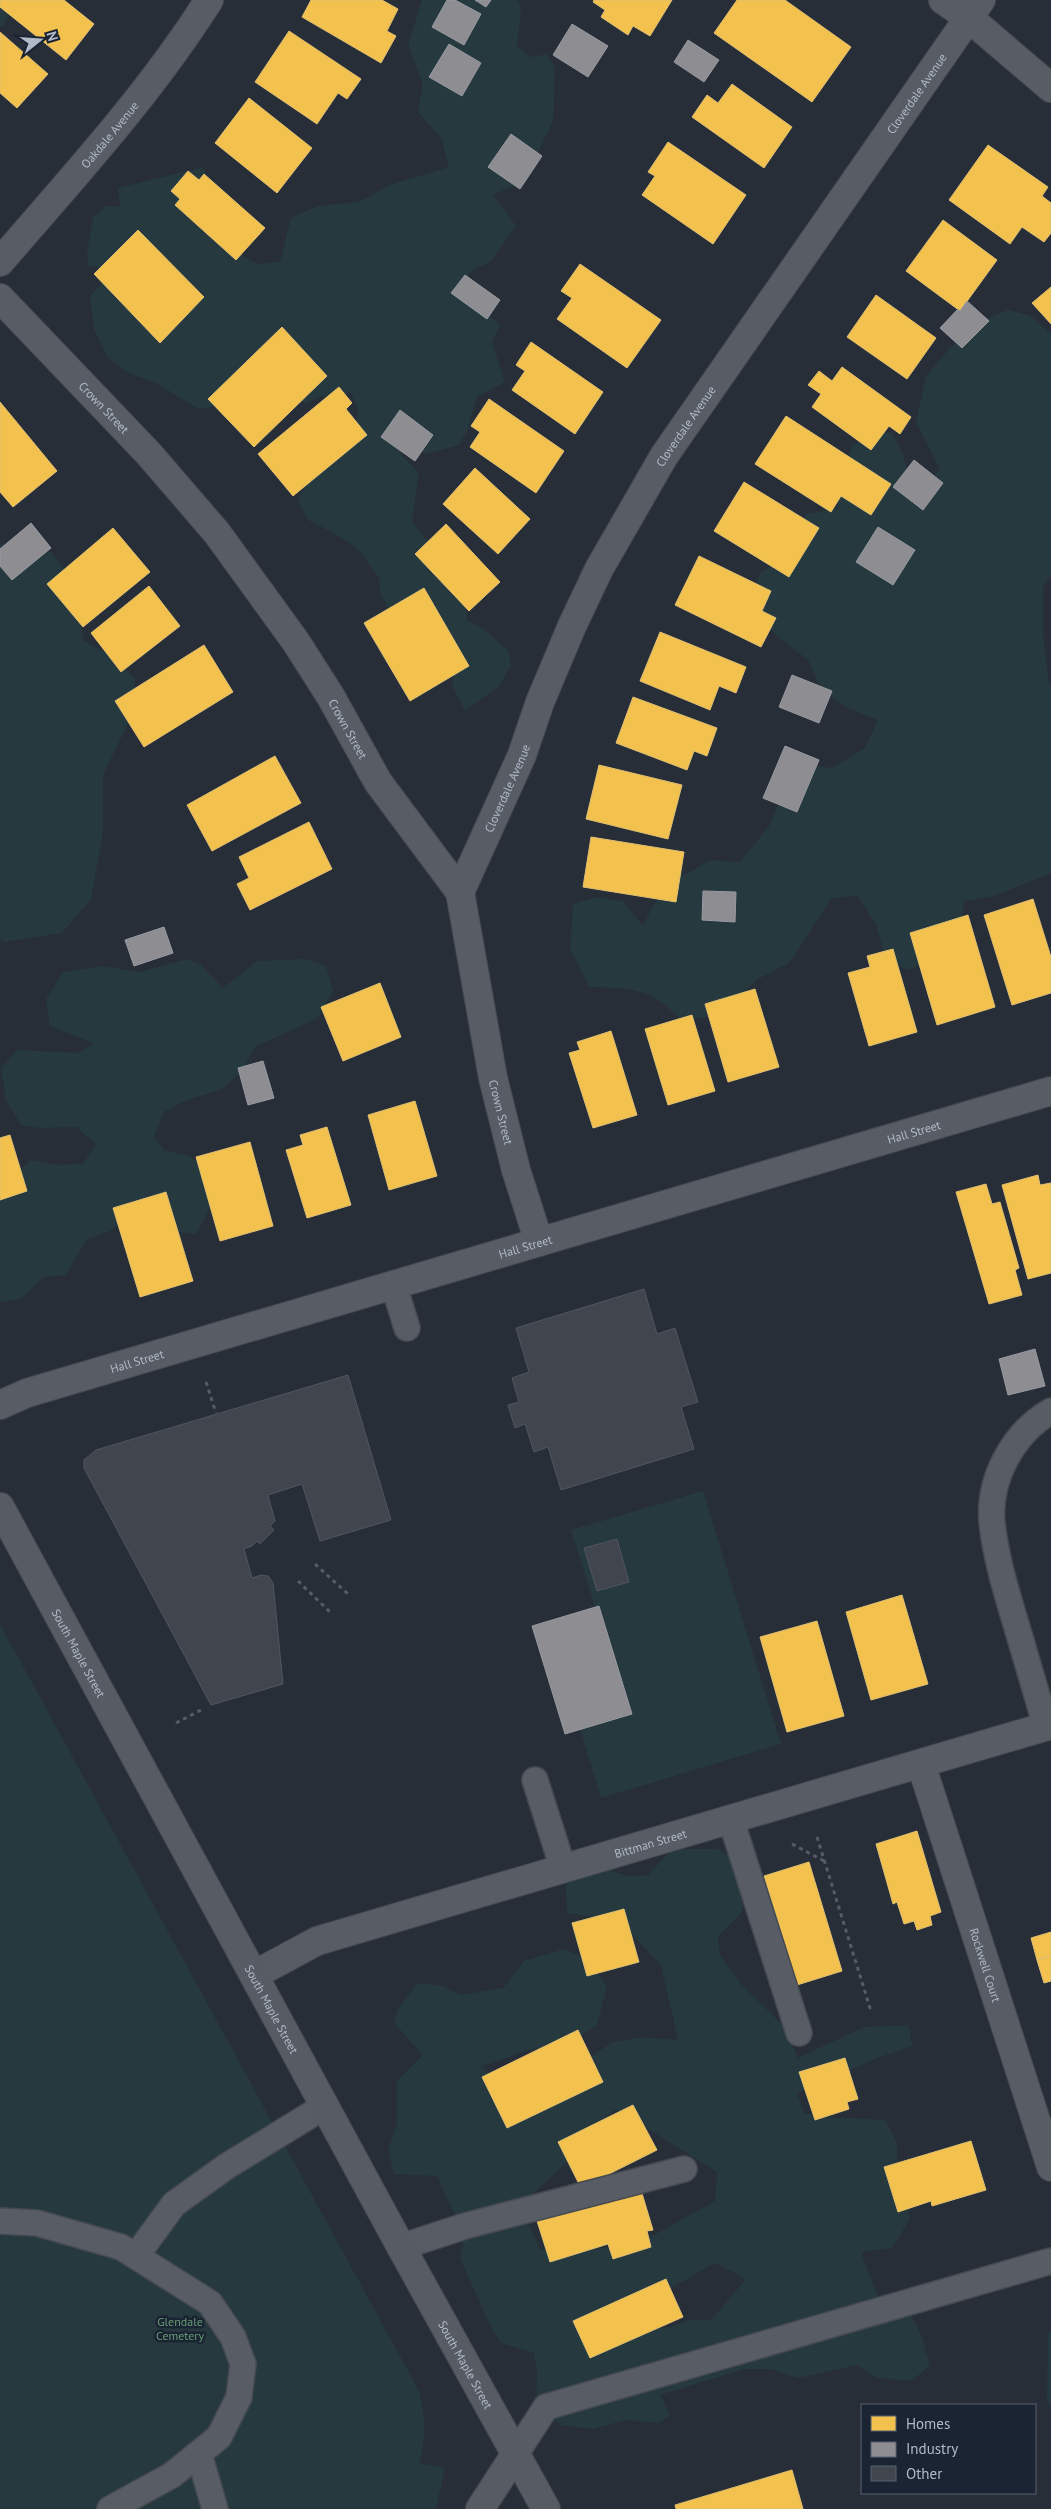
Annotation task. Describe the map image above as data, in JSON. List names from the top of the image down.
{
  "streets": {
    "main road": ["South Maple Street"],
    "street": [
      "Cloverdale Avenue",
      "Oakdale Avenue",
      "Crown Street",
      "Hall Street",
      "Bittman Street",
      "Rockwell Court"
    ]
  },
  "crossings": [
    ["Cloverdale Avenue", "Crown Street"],
    ["Crown Street", "Hall Street"],
    ["South Maple Street", "Bittman Street"],
    ["Bittman Street", "Rockwell Court"]
  ],
  "parks": ["Glendale Cemetery"],
  "legend": ["Homes", "Industry", "Other"],
  "north": "right"
}
